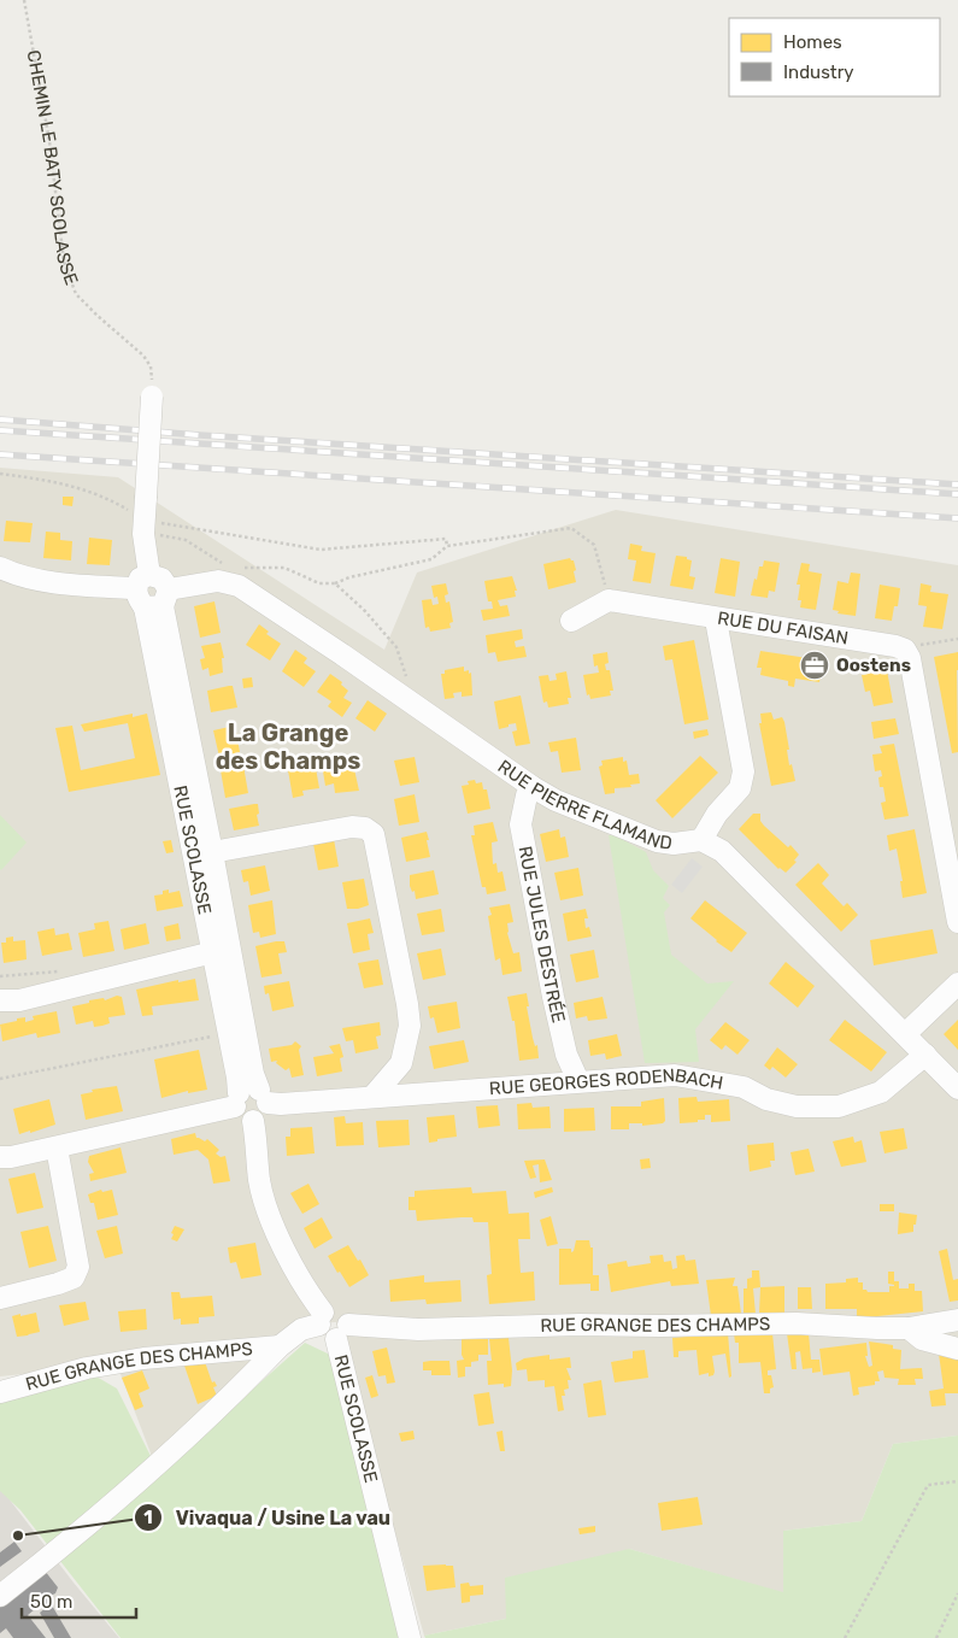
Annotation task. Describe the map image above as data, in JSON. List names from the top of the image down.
{
  "streets": {
    "street": [
      "RUE DU FAISAN",
      "RUE PIERRE FLAMAND",
      "RUE SCOLASSE",
      "RUE JULES DESTRÉE",
      "RUE GEORGES RODENBACH",
      "RUE GRANGE DES CHAMPS"
    ],
    "path": ["CHEMIN LE BATY SCOLASSE"]
  },
  "crossings": [
    ["RUE PIERRE FLAMAND", "RUE SCOLASSE"],
    ["RUE PIERRE FLAMAND", "RUE JULES DESTRÉE"],
    ["RUE PIERRE FLAMAND", "RUE GEORGES RODENBACH"],
    ["RUE SCOLASSE", "RUE GEORGES RODENBACH"],
    ["RUE SCOLASSE", "RUE GRANGE DES CHAMPS"],
    ["RUE JULES DESTRÉE", "RUE GEORGES RODENBACH"]
  ],
  "districts": ["La Grange des Champs"],
  "places": {
    "office": ["Oostens"],
    "other": ["Vivaqua / Usine La vau"]
  },
  "legend": ["Homes", "Industry"],
  "scale_bar": "50 m"
}
